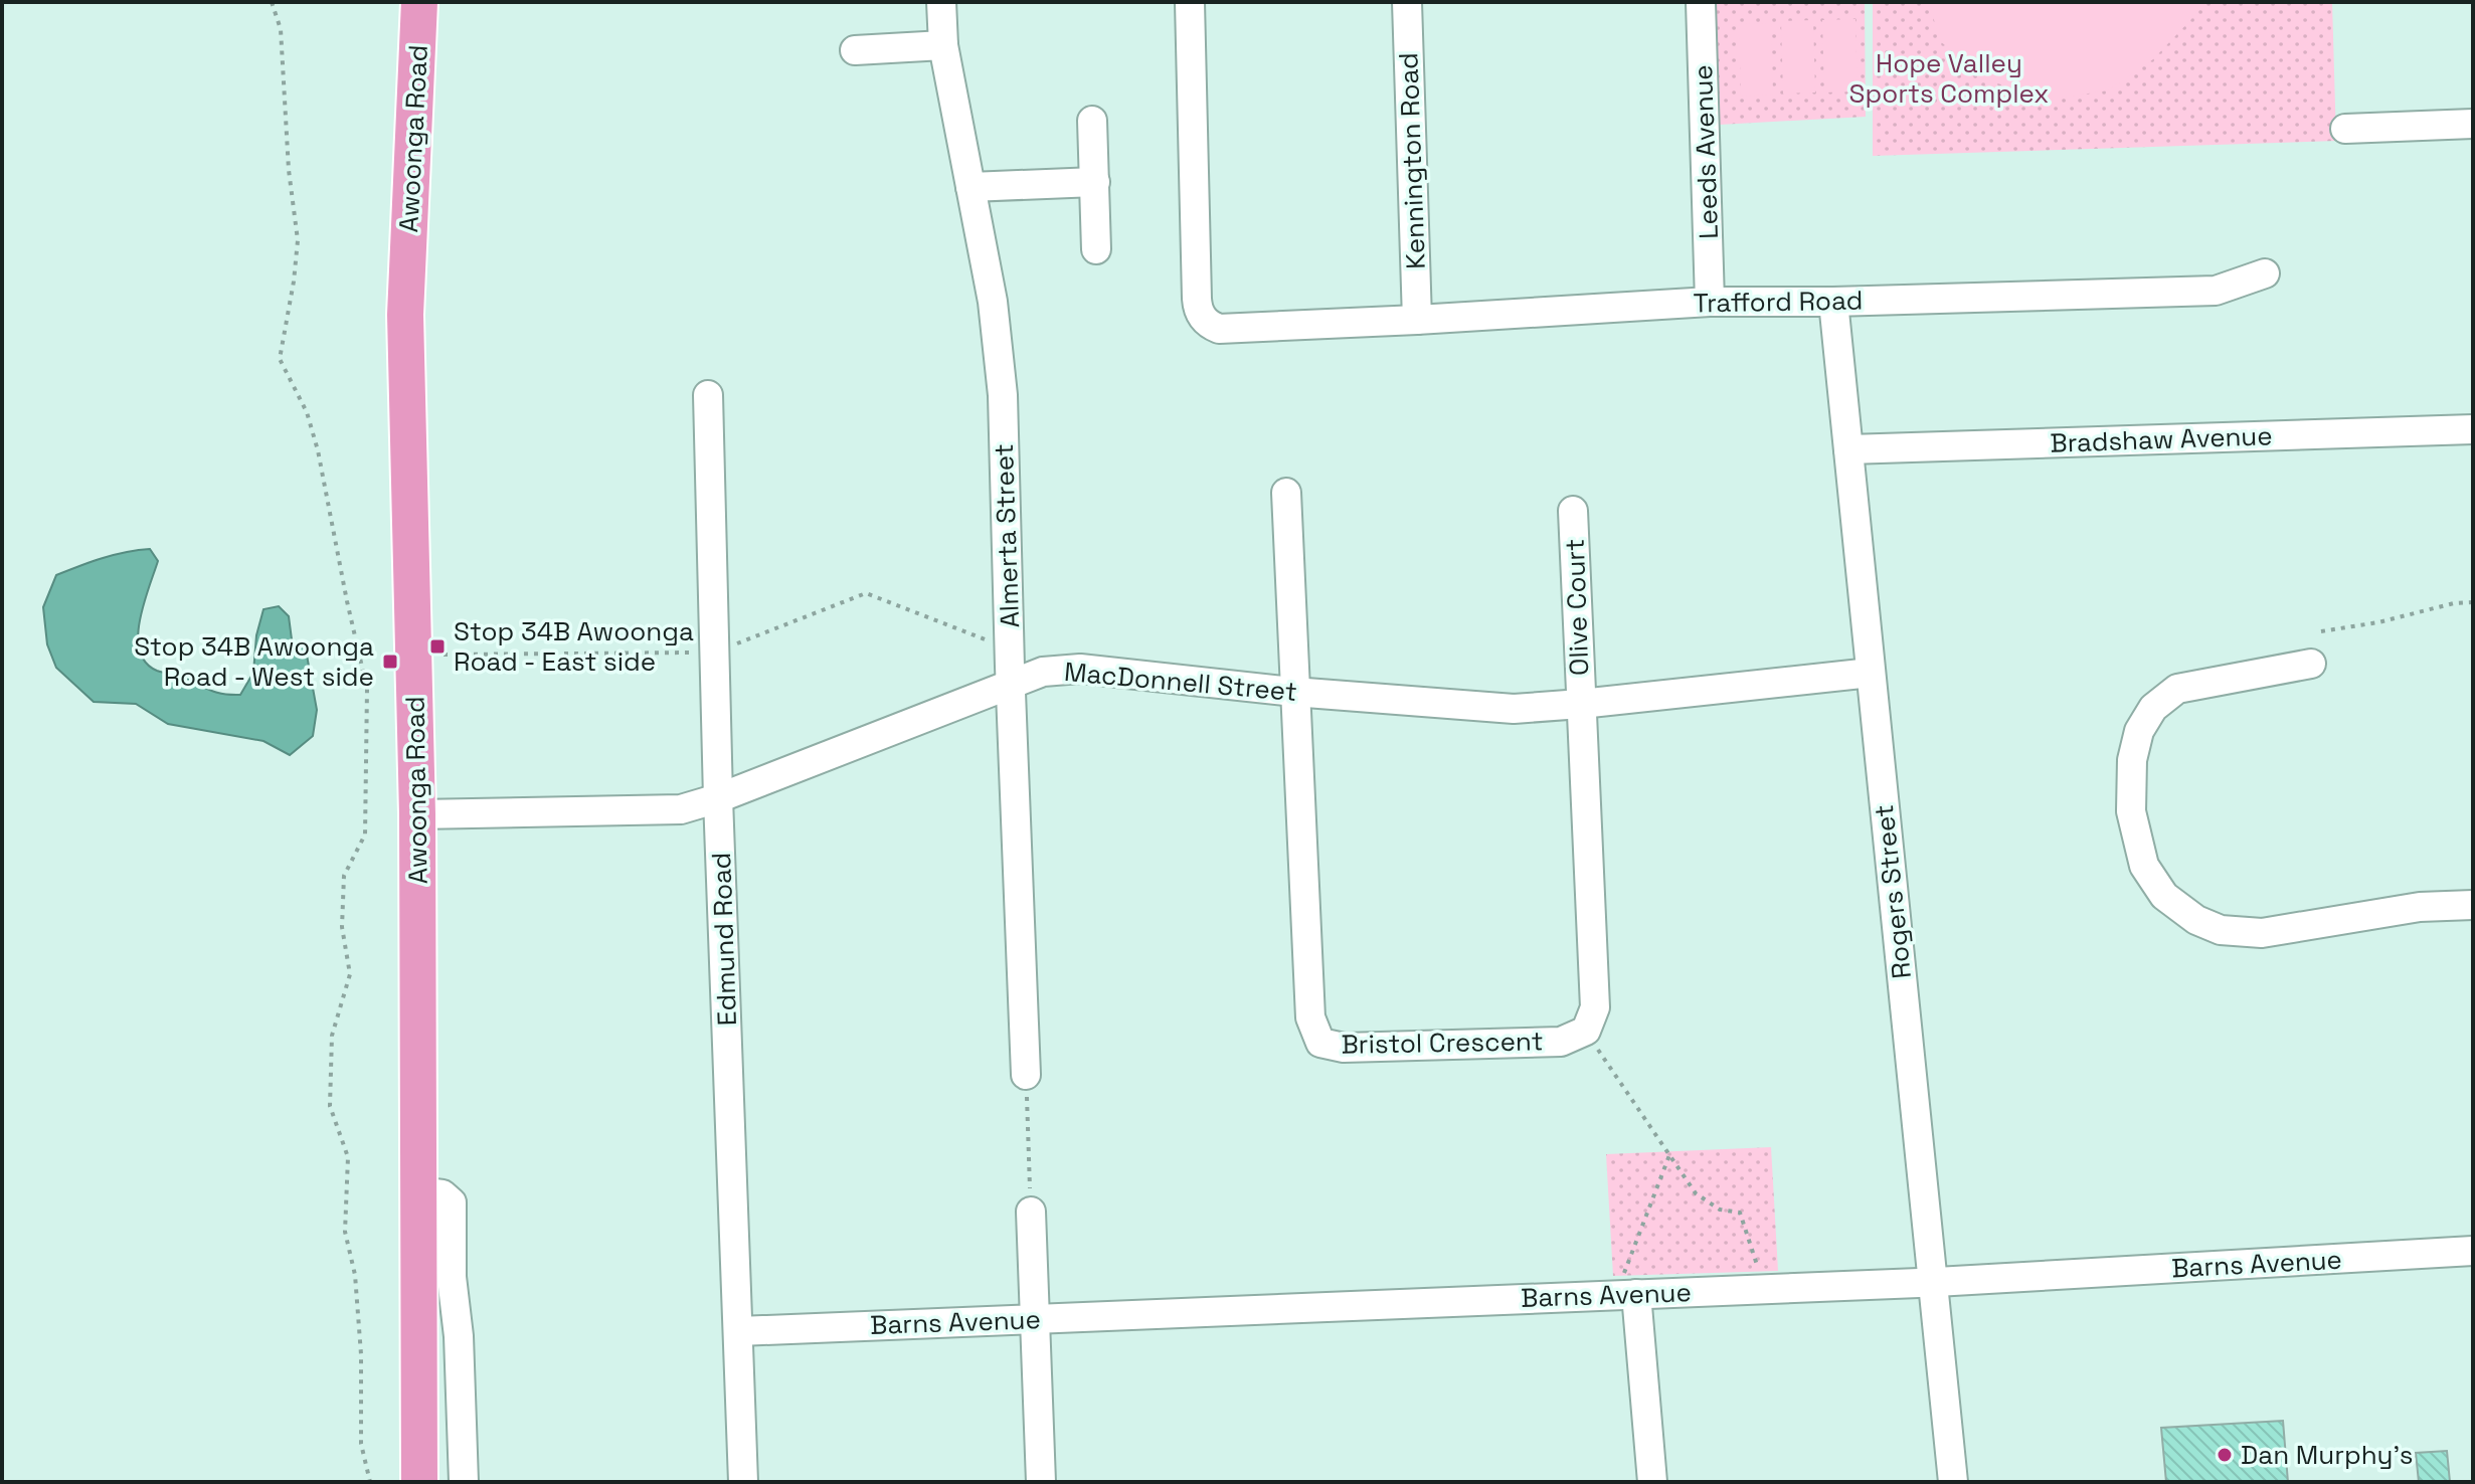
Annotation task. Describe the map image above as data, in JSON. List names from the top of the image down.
{
  "streets": {
    "main road": ["Awoonga Road"],
    "street": [
      "Leeds Avenue",
      "Kennington Road",
      "Trafford Road",
      "Bradshaw Avenue",
      "Almerta Street",
      "Olive Court",
      "MacDonnell Street",
      "Rogers Street",
      "Edmund Road",
      "Bristol Crescent",
      "Barns Avenue"
    ]
  },
  "crossings": [
    ["Awoonga Road", "MacDonnell Street"],
    ["Leeds Avenue", "Trafford Road"],
    ["Kennington Road", "Trafford Road"],
    ["Trafford Road", "Rogers Street"],
    ["Bradshaw Avenue", "Rogers Street"],
    ["Almerta Street", "MacDonnell Street"],
    ["Olive Court", "MacDonnell Street"],
    ["MacDonnell Street", "Rogers Street"],
    ["MacDonnell Street", "Edmund Road"],
    ["MacDonnell Street", "Bristol Crescent"],
    ["Rogers Street", "Barns Avenue"],
    ["Edmund Road", "Barns Avenue"]
  ],
  "parks": ["Hope Valley Sports Complex"],
  "places": {
    "transit": ["Stop 34B Awoonga Road - East side", "Stop 34B Awoonga Road - West side"],
    "other": ["Dan Murphy's"]
  }
}
